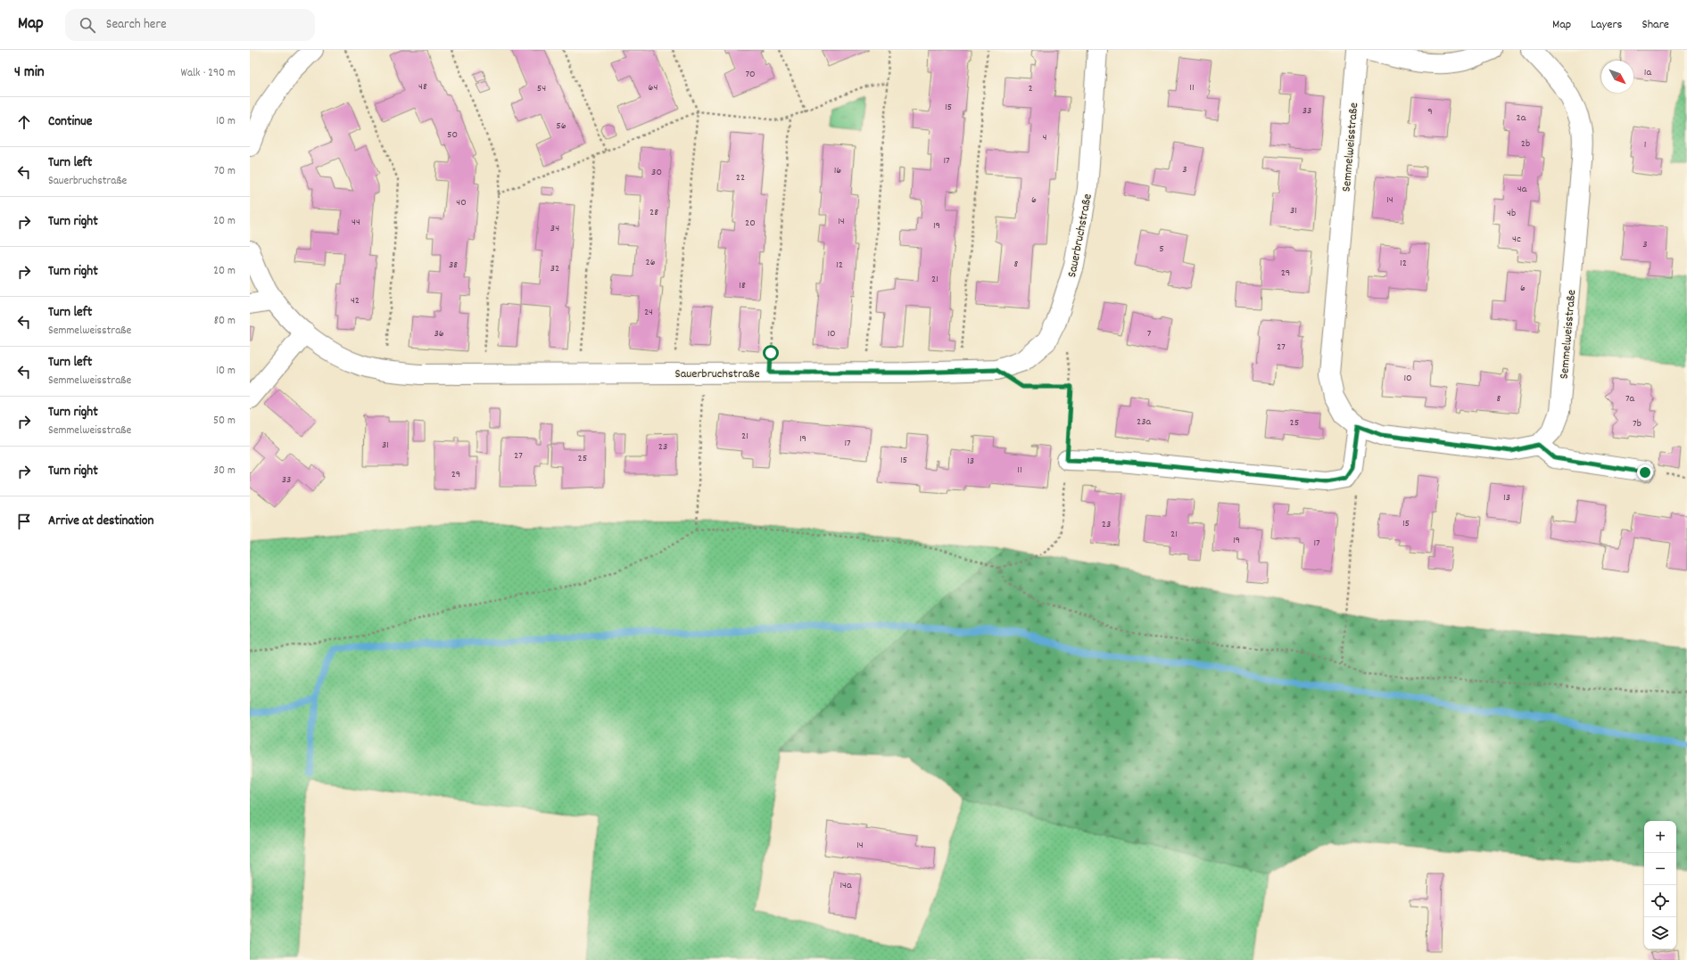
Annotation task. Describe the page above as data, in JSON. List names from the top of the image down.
{
  "streets": {
    "street": ["Semmelweisstraße", "Sauerbruchstraße"]
  },
  "house_numbers": [
    "1a",
    "70",
    "48",
    "64",
    "11",
    "54",
    "2",
    "15",
    "33",
    "9",
    "2a",
    "56",
    "50",
    "4",
    "2b",
    "1",
    "17",
    "3",
    "16",
    "30",
    "22",
    "4a",
    "6",
    "14",
    "40",
    "31",
    "28",
    "4b",
    "14",
    "44",
    "20",
    "19",
    "34",
    "4c",
    "3",
    "5",
    "26",
    "12",
    "8",
    "38",
    "12",
    "32",
    "29",
    "21",
    "18",
    "6",
    "42",
    "24",
    "36",
    "10",
    "7",
    "27",
    "10",
    "8",
    "7a",
    "23a",
    "25",
    "7b",
    "21",
    "19",
    "17",
    "31",
    "23",
    "27",
    "25",
    "15",
    "13",
    "11",
    "29",
    "33",
    "13",
    "15",
    "23",
    "21",
    "19",
    "17",
    "14",
    "14a"
  ],
  "north": "bottom right",
  "page": {
    "header": "Map",
    "search": "Search here",
    "nav": ["Map", "Layers", "Share"],
    "heading": ["4 min", "Walk · 290 m"],
    "list": [
      ["Continue", "10 m"],
      ["Turn left", "Sauerbruchstraße", "70 m"],
      ["Turn right", "20 m"],
      ["Turn right", "20 m"],
      ["Turn left", "Semmelweisstraße", "80 m"],
      ["Turn left", "Semmelweisstraße", "10 m"],
      ["Turn right", "Semmelweisstraße", "50 m"],
      ["Turn right", "30 m"],
      "Arrive at destination"
    ],
    "map_buttons": ["+", "−"]
  }
}
